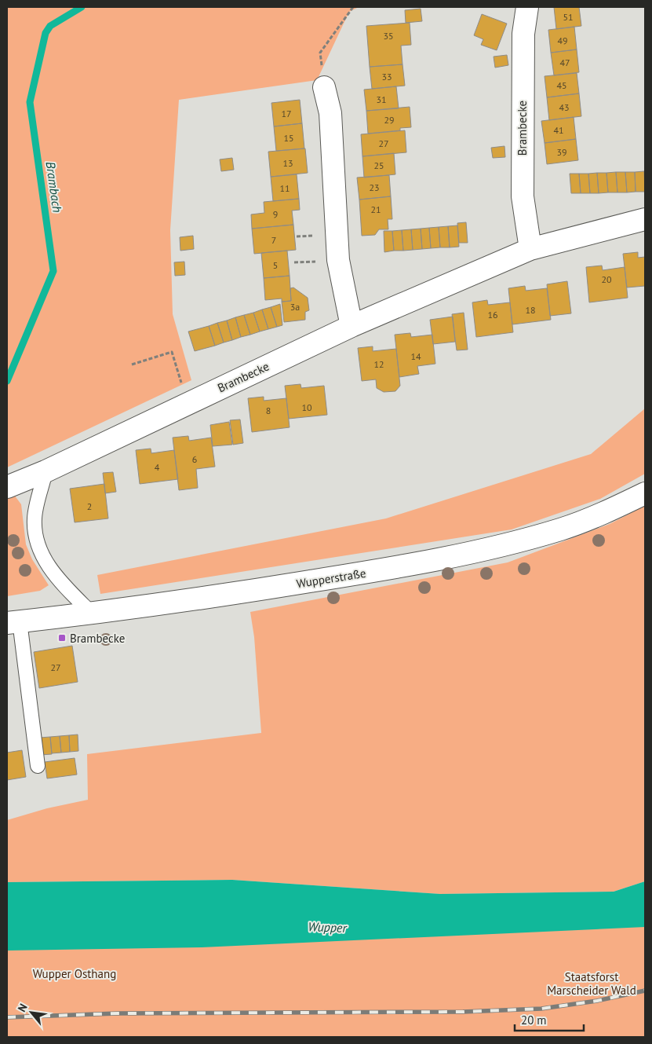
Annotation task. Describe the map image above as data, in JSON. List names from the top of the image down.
{
  "streets": {
    "street": ["Brambecke", "Wupperstraße"]
  },
  "water": ["Brambach", "Wupper"],
  "parks": ["Wupper Osthang", "Staatsforst Marscheider Wald"],
  "places": {
    "transit": ["Brambecke"]
  },
  "house_numbers": [
    "51",
    "35",
    "49",
    "47",
    "33",
    "45",
    "31",
    "43",
    "17",
    "29",
    "41",
    "15",
    "27",
    "39",
    "13",
    "25",
    "23",
    "11",
    "21",
    "9",
    "7",
    "5",
    "20",
    "3a",
    "18",
    "16",
    "14",
    "12",
    "10",
    "8",
    "6",
    "4",
    "2",
    "27"
  ],
  "scale_bar": "20 m",
  "north": "top left"
}
